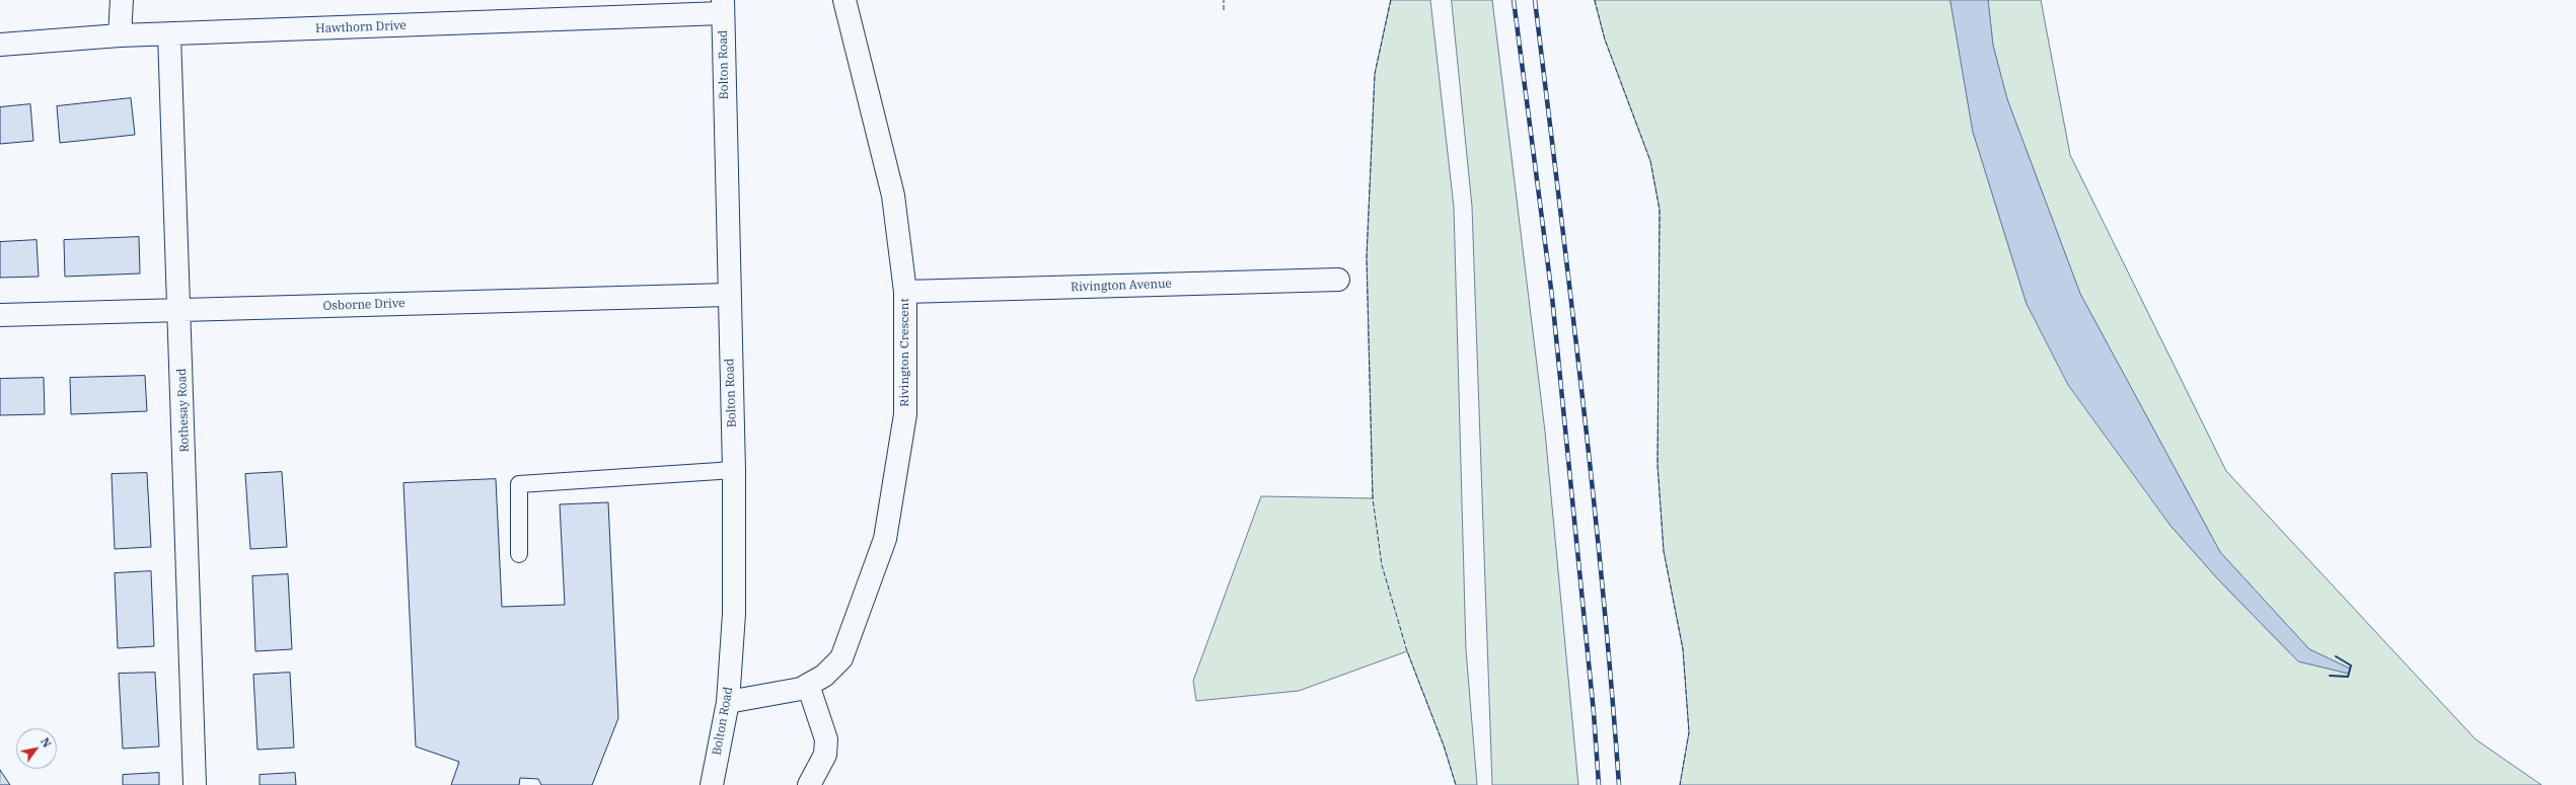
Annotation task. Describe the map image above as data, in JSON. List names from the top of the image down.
{
  "streets": {
    "street": [
      "Hawthorn Drive",
      "Bolton Road",
      "Rivington Avenue",
      "Osborne Drive",
      "Rivington Crescent",
      "Rothesay Road"
    ]
  },
  "crossings": [
    ["Hawthorn Drive", "Bolton Road"],
    ["Hawthorn Drive", "Rothesay Road"],
    ["Bolton Road", "Osborne Drive"],
    ["Bolton Road", "Rivington Crescent"],
    ["Rivington Avenue", "Rivington Crescent"],
    ["Osborne Drive", "Rothesay Road"]
  ],
  "north": "top right"
}
